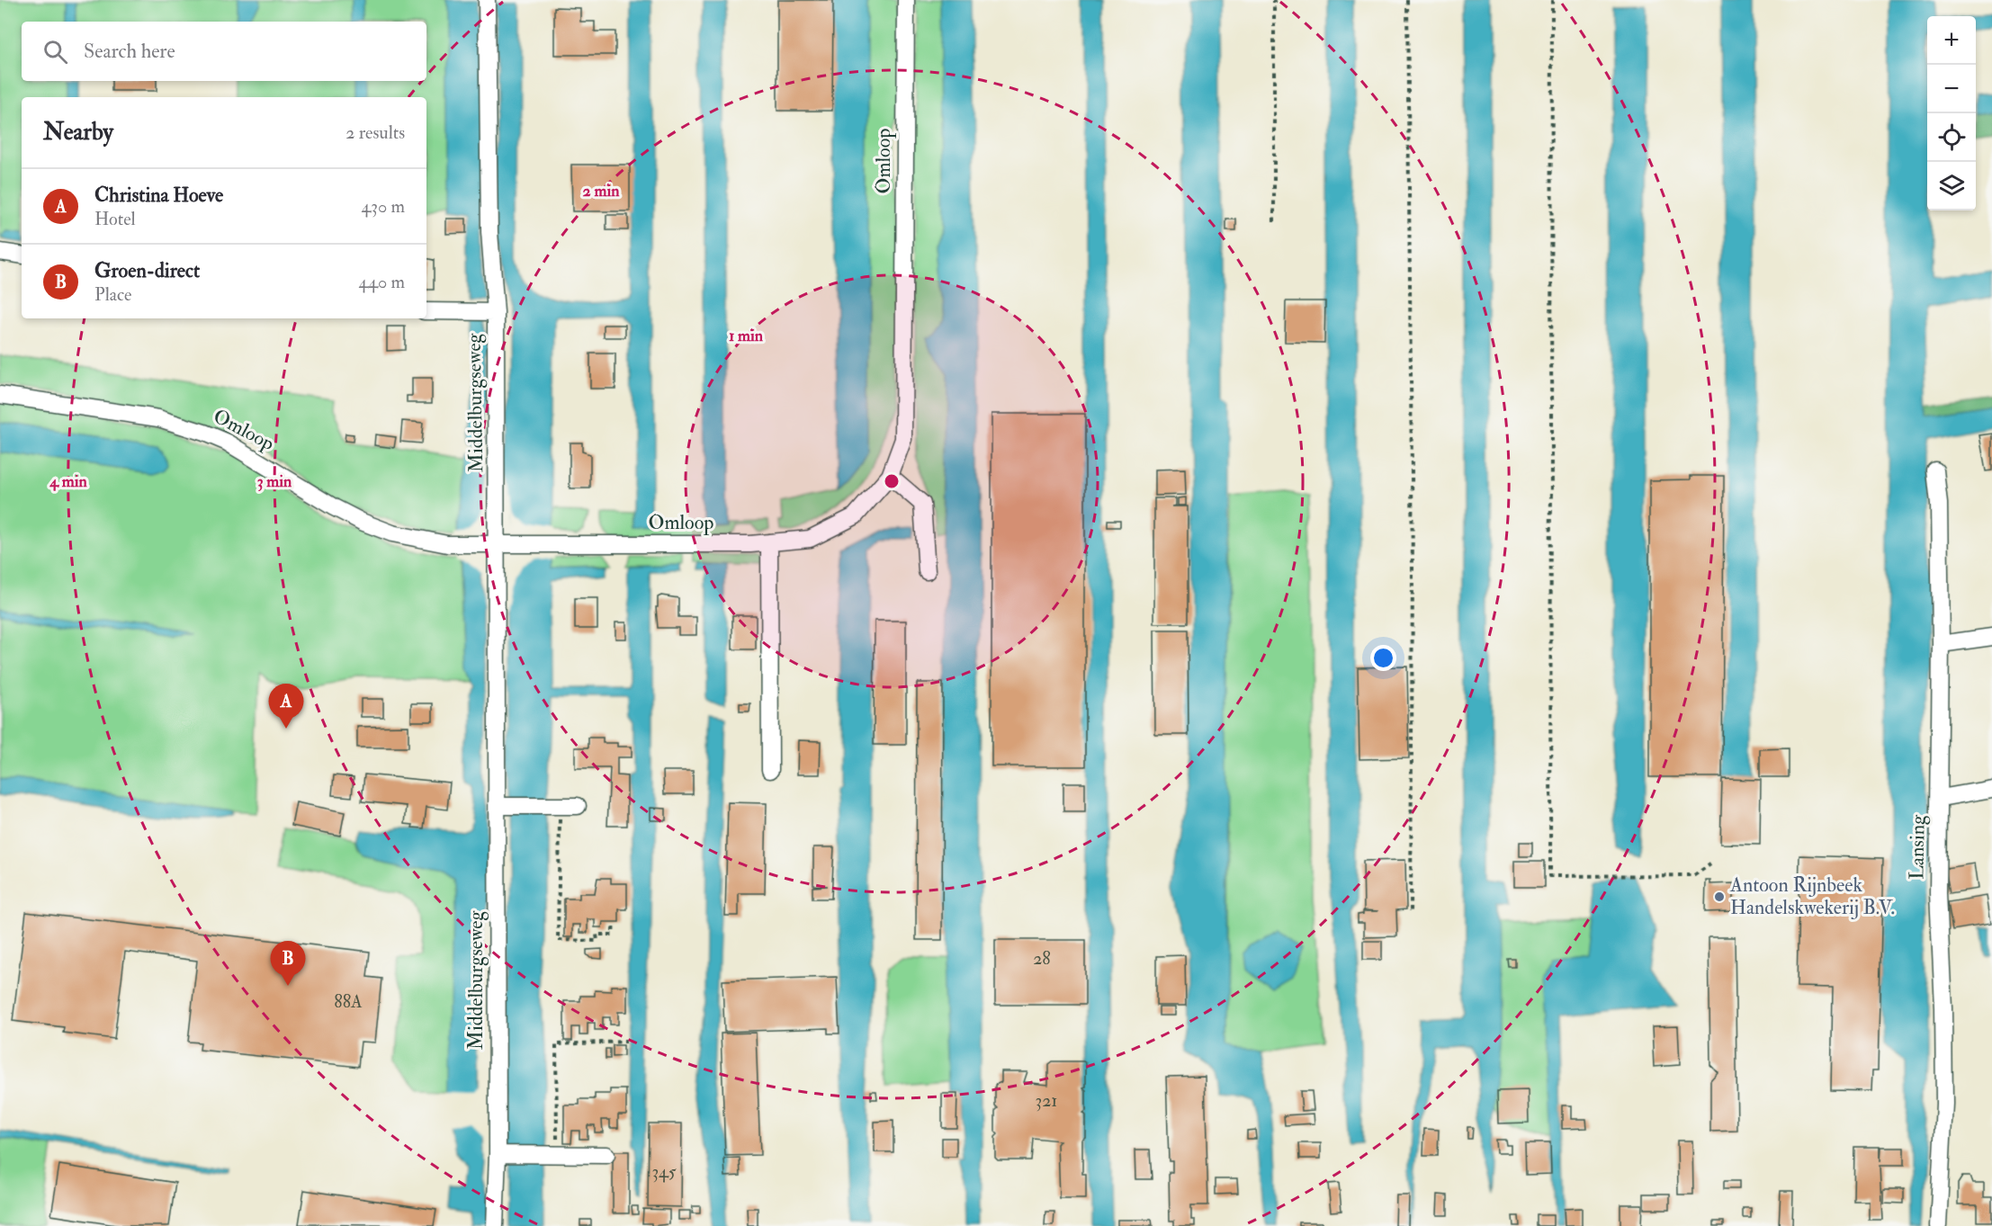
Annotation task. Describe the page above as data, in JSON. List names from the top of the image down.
{
  "streets": {
    "street": ["Omloop", "Middelburgseweg", "Lansing"]
  },
  "crossings": [
    ["Omloop", "Middelburgseweg"]
  ],
  "places": ["Antoon Rijnbeek Handelskwekerij B.V."],
  "house_numbers": [
    "28",
    "88A",
    "321",
    "345"
  ],
  "page": {
    "map_buttons": ["+", "−"],
    "search": "Search here",
    "heading": ["Nearby", "2 results"],
    "list": [
      {
        "mark": "A",
        "name": "Christina Hoeve",
        "note": "Hotel",
        "value": "430 m"
      },
      {
        "mark": "B",
        "name": "Groen-direct",
        "note": "Place",
        "value": "440 m"
      }
    ],
    "pins": ["A", "B"]
  },
  "rings": [
    "2 min",
    "1 min",
    "4 min",
    "3 min"
  ]
}
